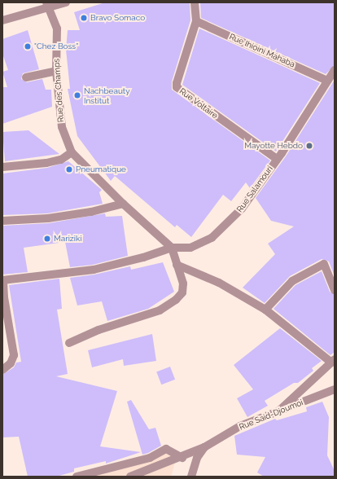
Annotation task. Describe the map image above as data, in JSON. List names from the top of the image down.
{
  "streets": {
    "street": [
      "Rue Ihioini Mahaba",
      "Rue des Champs",
      "Rue Voltaire",
      "Rue Salamouri",
      "Rue Said-Djoumoi"
    ]
  },
  "crossings": [
    ["Rue Ihioini Mahaba", "Rue Voltaire"],
    ["Rue Ihioini Mahaba", "Rue Salamouri"],
    ["Rue des Champs", "Rue Salamouri"],
    ["Rue Voltaire", "Rue Salamouri"]
  ],
  "places": [
    "Bravo Somaco",
    "\"Chez Boss\"",
    "Nachbeauty Institut",
    "Mayotte Hebdo",
    "Pneumatique",
    "Mariziki"
  ]
}
